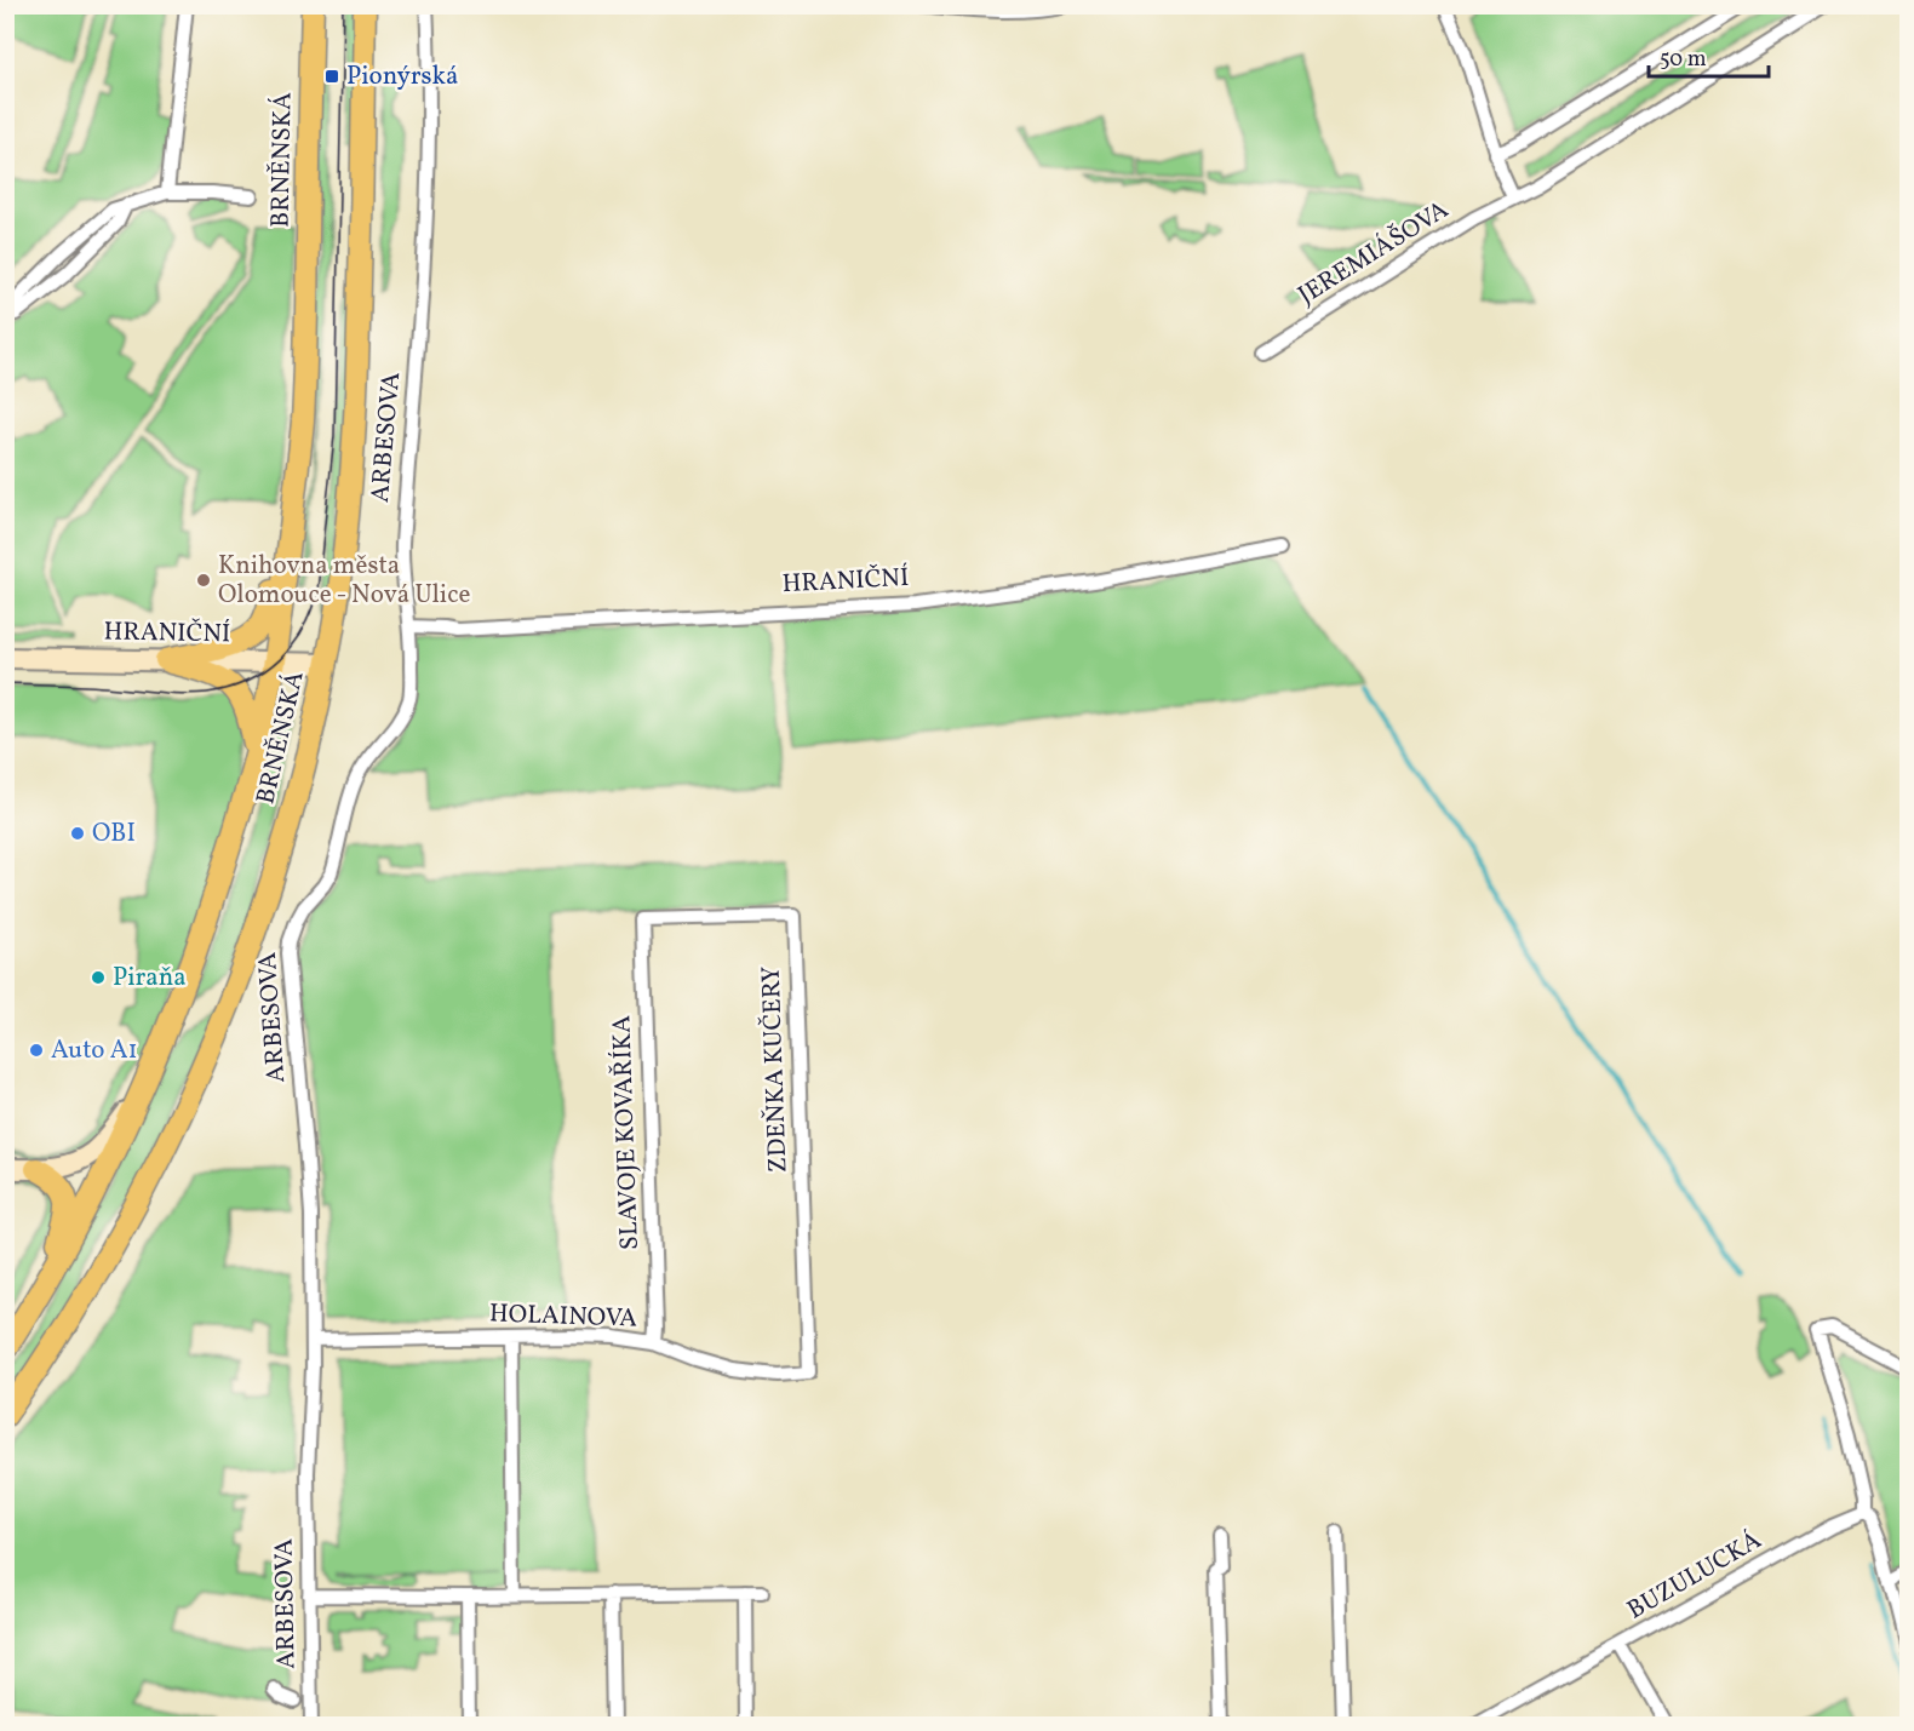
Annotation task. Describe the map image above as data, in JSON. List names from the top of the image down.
{
  "streets": {
    "main road": ["BRNĚNSKÁ"],
    "street": [
      "JEREMIÁŠOVA",
      "ARBESOVA",
      "HRANIČNÍ",
      "ZDEŇKA KUČERY",
      "SLAVOJE KOVAŘÍKA",
      "HOLAINOVA",
      "BUZULUCKÁ"
    ]
  },
  "crossings": [
    ["BRNĚNSKÁ", "HRANIČNÍ"],
    ["ARBESOVA", "HRANIČNÍ"],
    ["ARBESOVA", "HOLAINOVA"],
    ["ZDEŇKA KUČERY", "SLAVOJE KOVAŘÍKA"],
    ["ZDEŇKA KUČERY", "HOLAINOVA"],
    ["SLAVOJE KOVAŘÍKA", "HOLAINOVA"]
  ],
  "places": {
    "transit": ["Pionýrská"],
    "other": [
      "Knihovna města Olomouce - Nová Ulice",
      "OBI",
      "Piraňa",
      "Auto A1"
    ]
  },
  "scale_bar": "50 m"
}
